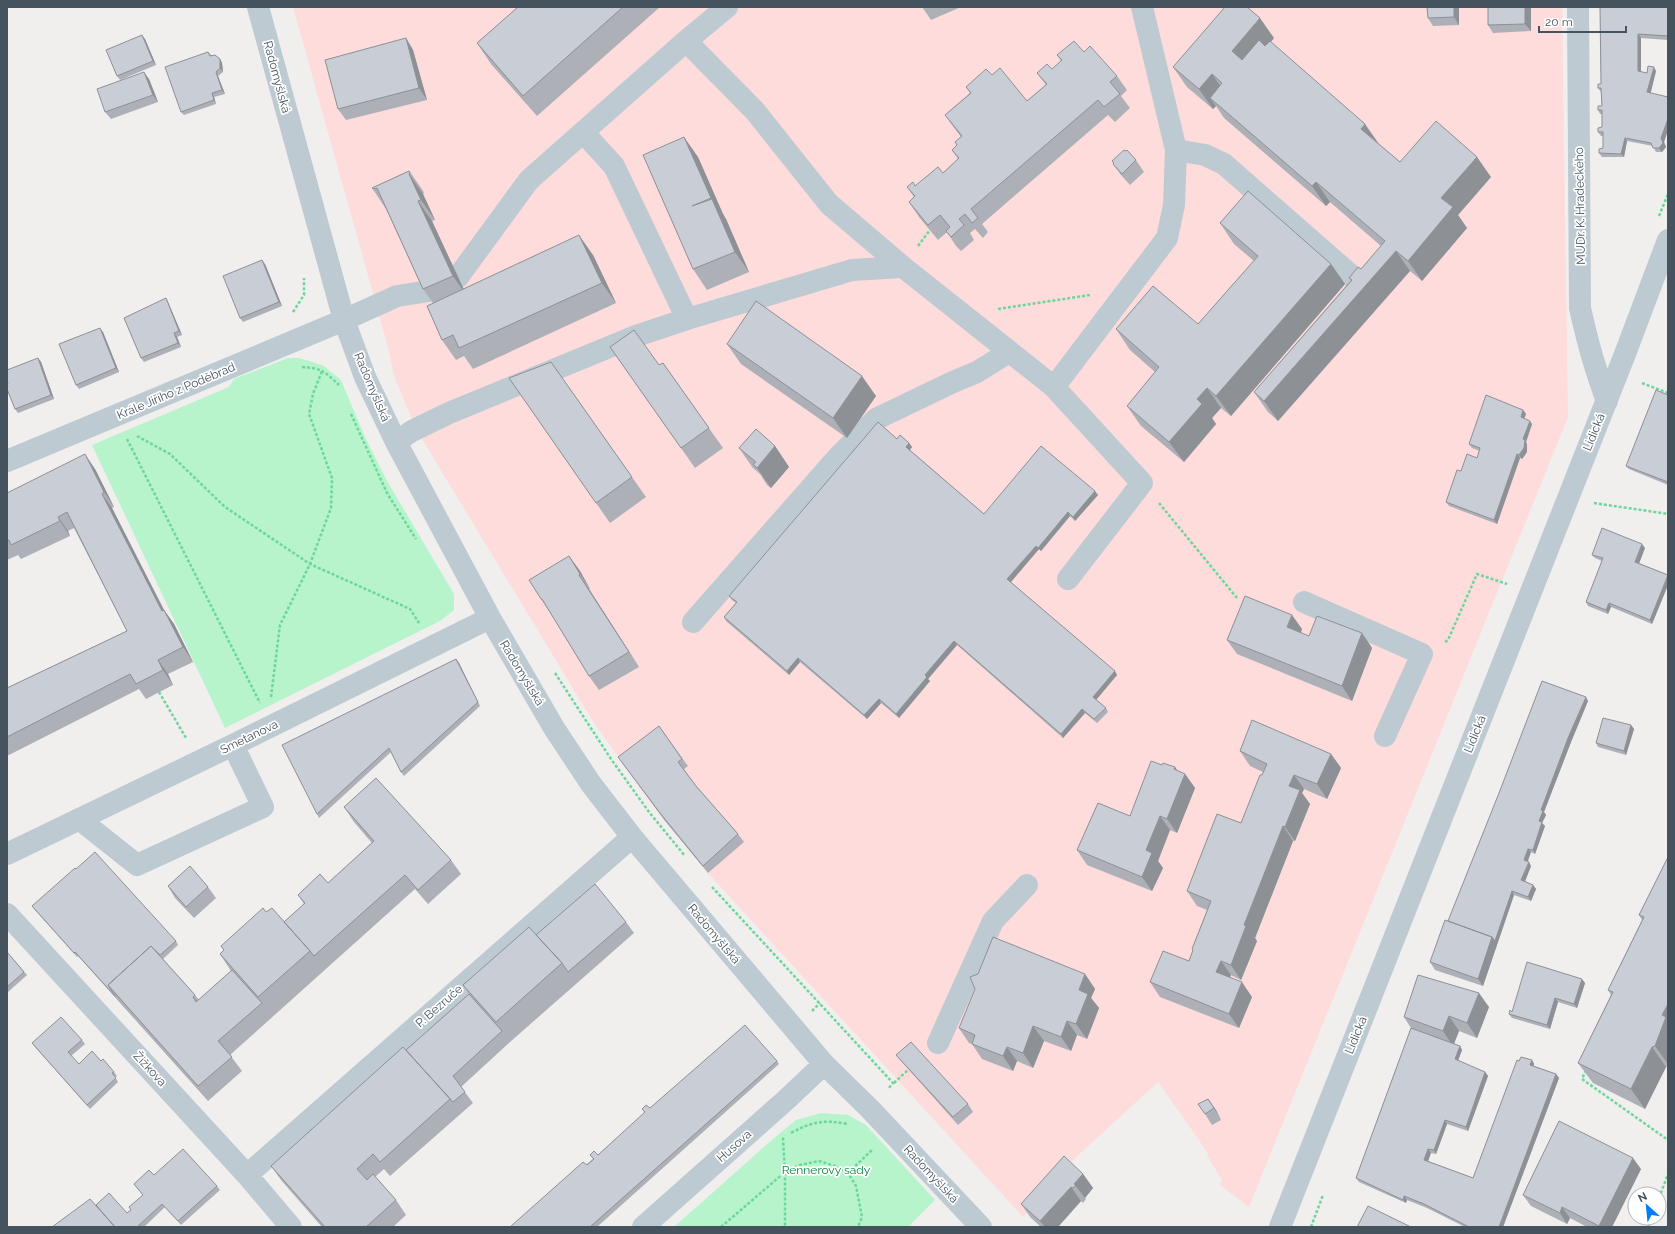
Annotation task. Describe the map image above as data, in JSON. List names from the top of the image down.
{
  "streets": {
    "street": [
      "Radomyšlská",
      "MUDr. K. Hradeckého",
      "Krále Jiřího z Poděbrad",
      "Lidická",
      "Smetanova",
      "P. Bezruče",
      "Žižkova",
      "Husova"
    ]
  },
  "crossings": [
    ["Radomyšlská", "Krále Jiřího z Poděbrad"],
    ["Radomyšlská", "Smetanova"],
    ["Radomyšlská", "P. Bezruče"],
    ["Radomyšlská", "Husova"],
    ["MUDr. K. Hradeckého", "Lidická"],
    ["P. Bezruče", "Žižkova"]
  ],
  "parks": ["Rennerovy sady"],
  "scale_bar": "20 m",
  "north": "top left"
}
